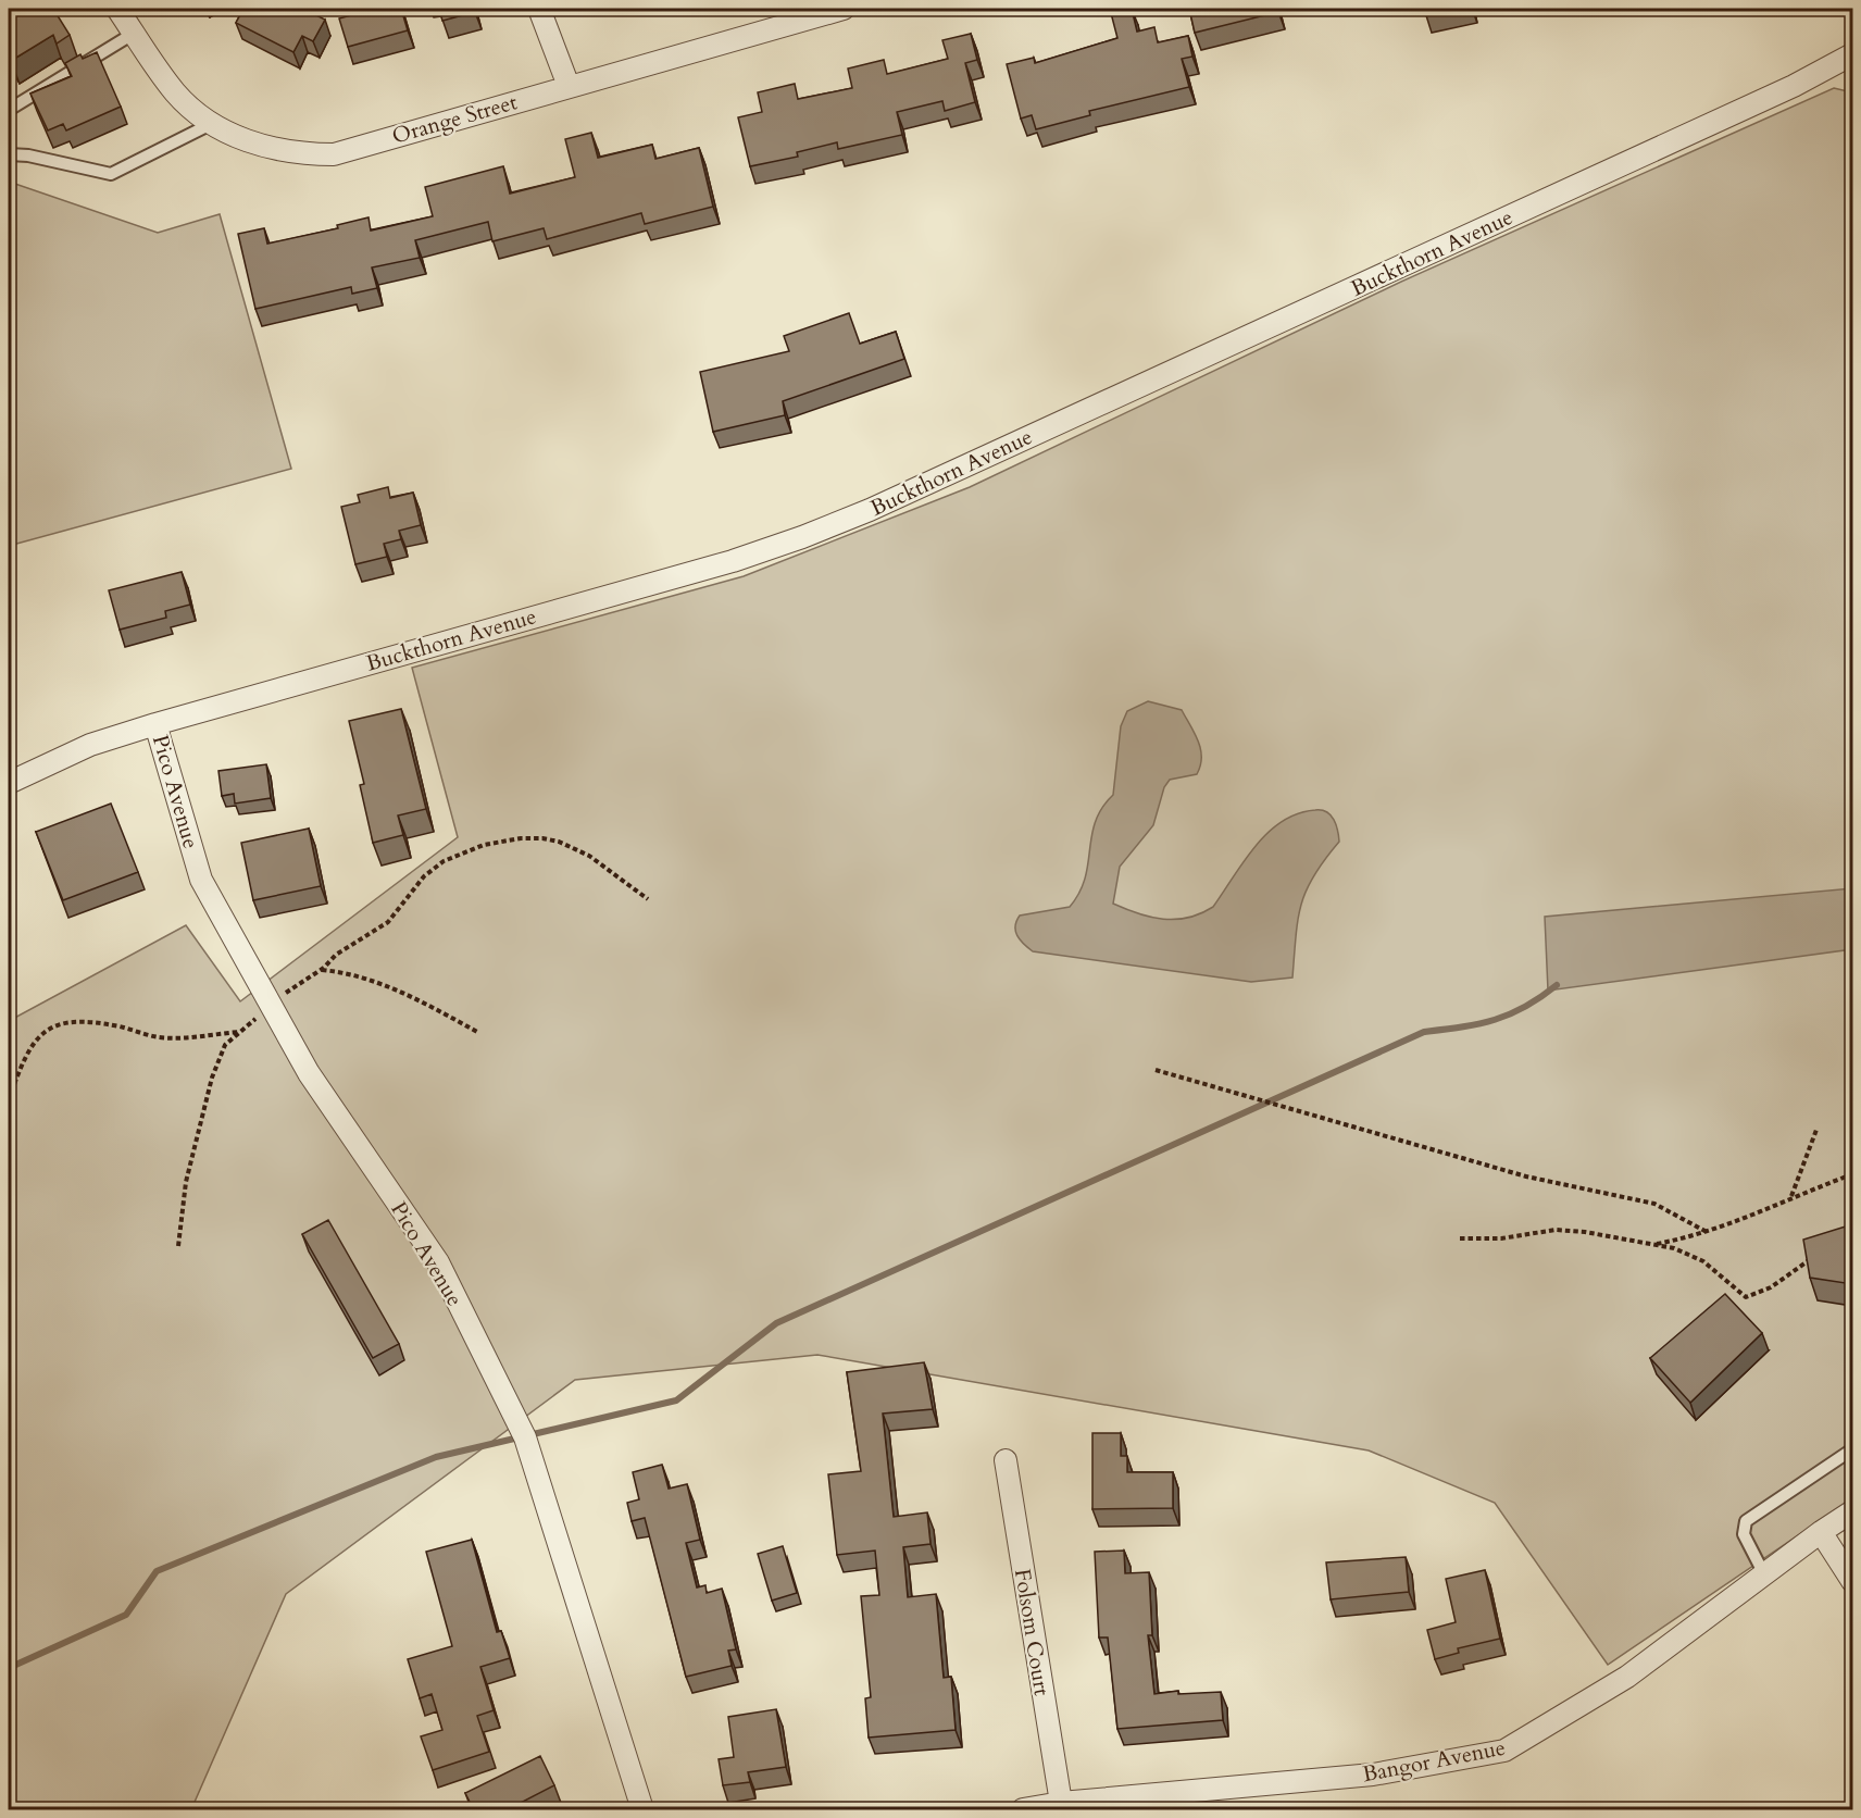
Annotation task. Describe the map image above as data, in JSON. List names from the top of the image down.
{
  "streets": {
    "street": [
      "Orange Street",
      "Buckthorn Avenue",
      "Pico Avenue",
      "Folsom Court",
      "Bangor Avenue"
    ]
  },
  "crossings": [
    ["Buckthorn Avenue", "Pico Avenue"],
    ["Folsom Court", "Bangor Avenue"]
  ]
}
